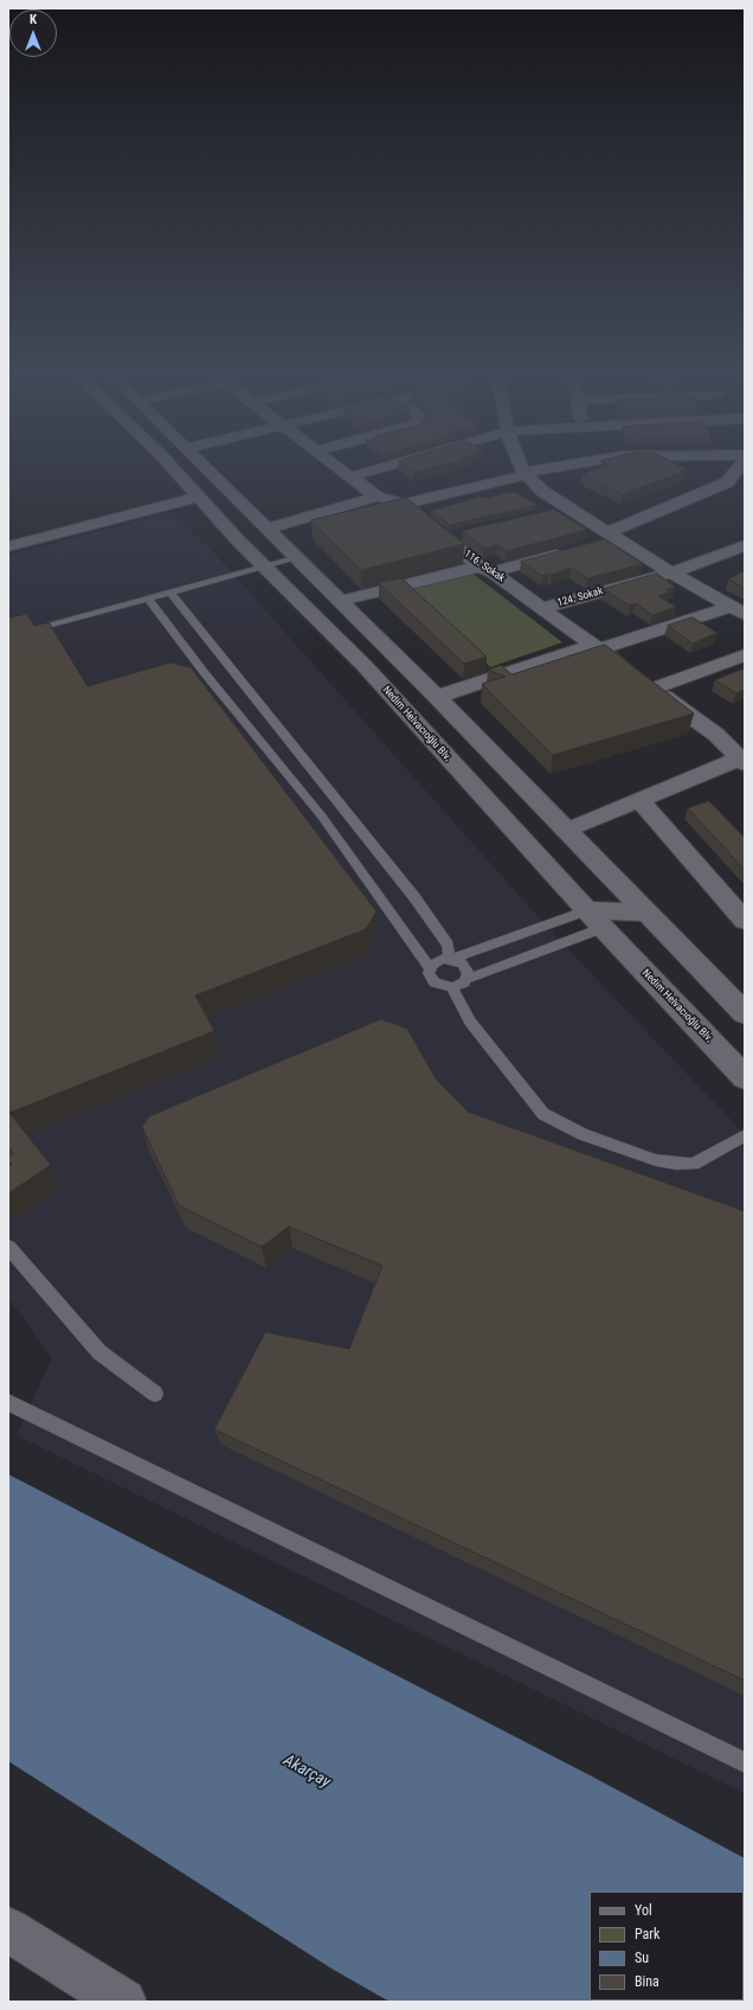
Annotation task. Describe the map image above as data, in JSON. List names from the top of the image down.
{
  "streets": {
    "street": ["116. Sokak", "124. Sokak", "Nedim Helvacıoğlu Blv."]
  },
  "crossings": [
    ["116. Sokak", "124. Sokak"]
  ],
  "water": ["Akarçay"],
  "legend": [
    "Yol",
    "Park",
    "Su",
    "Bina"
  ],
  "north": "top"
}
